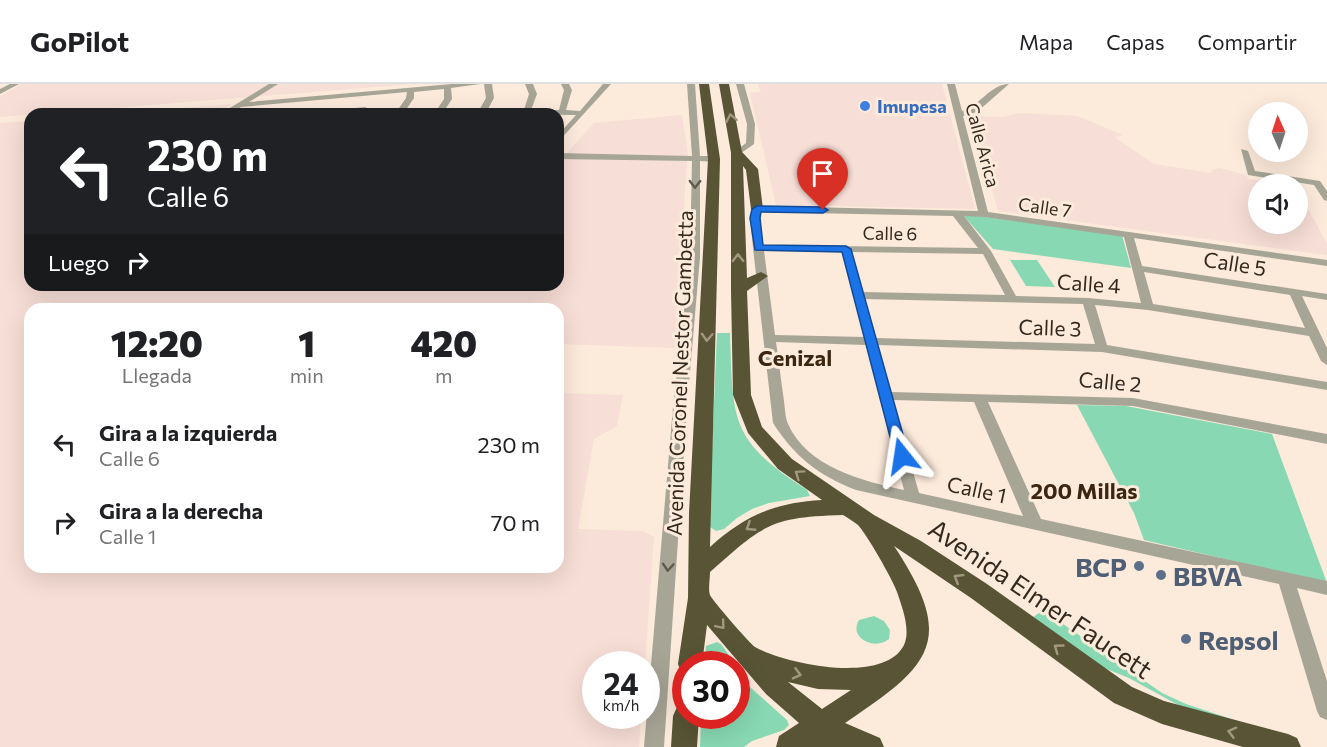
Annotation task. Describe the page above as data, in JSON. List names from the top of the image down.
{
  "streets": {
    "highway": ["Avenida Coronel Nestor Gambetta", "Avenida Elmer Faucett"],
    "street": [
      "Calle Arica",
      "Calle 7",
      "Calle 6",
      "Calle 5",
      "Calle 4",
      "Calle 3",
      "Calle 2",
      "Calle 1"
    ]
  },
  "crossings": [
    ["Calle Arica", "Calle 7"],
    ["Calle 7", "Calle 1"],
    ["Calle 6", "Calle 1"],
    ["Calle 3", "Calle 1"]
  ],
  "one_way": ["Avenida Elmer Faucett"],
  "districts": ["Cenizal", "200 Millas"],
  "places": [
    "Imupesa",
    "BCP",
    "BBVA",
    "Repsol"
  ],
  "north": "top",
  "page": {
    "header": "GoPilot",
    "nav": ["Mapa", "Capas", "Compartir"],
    "turn": ["230 m", "Calle 6"],
    "then": "Luego",
    "eta": [
      "12:20",
      "Llegada",
      "1",
      "min",
      "420",
      "m"
    ],
    "list": [
      {
        "name": "Gira a la izquierda",
        "note": "Calle 6",
        "value": "230 m"
      },
      {
        "name": "Gira a la derecha",
        "note": "Calle 1",
        "value": "70 m"
      }
    ],
    "speed": "24 km/h",
    "limit": "30"
  }
}
